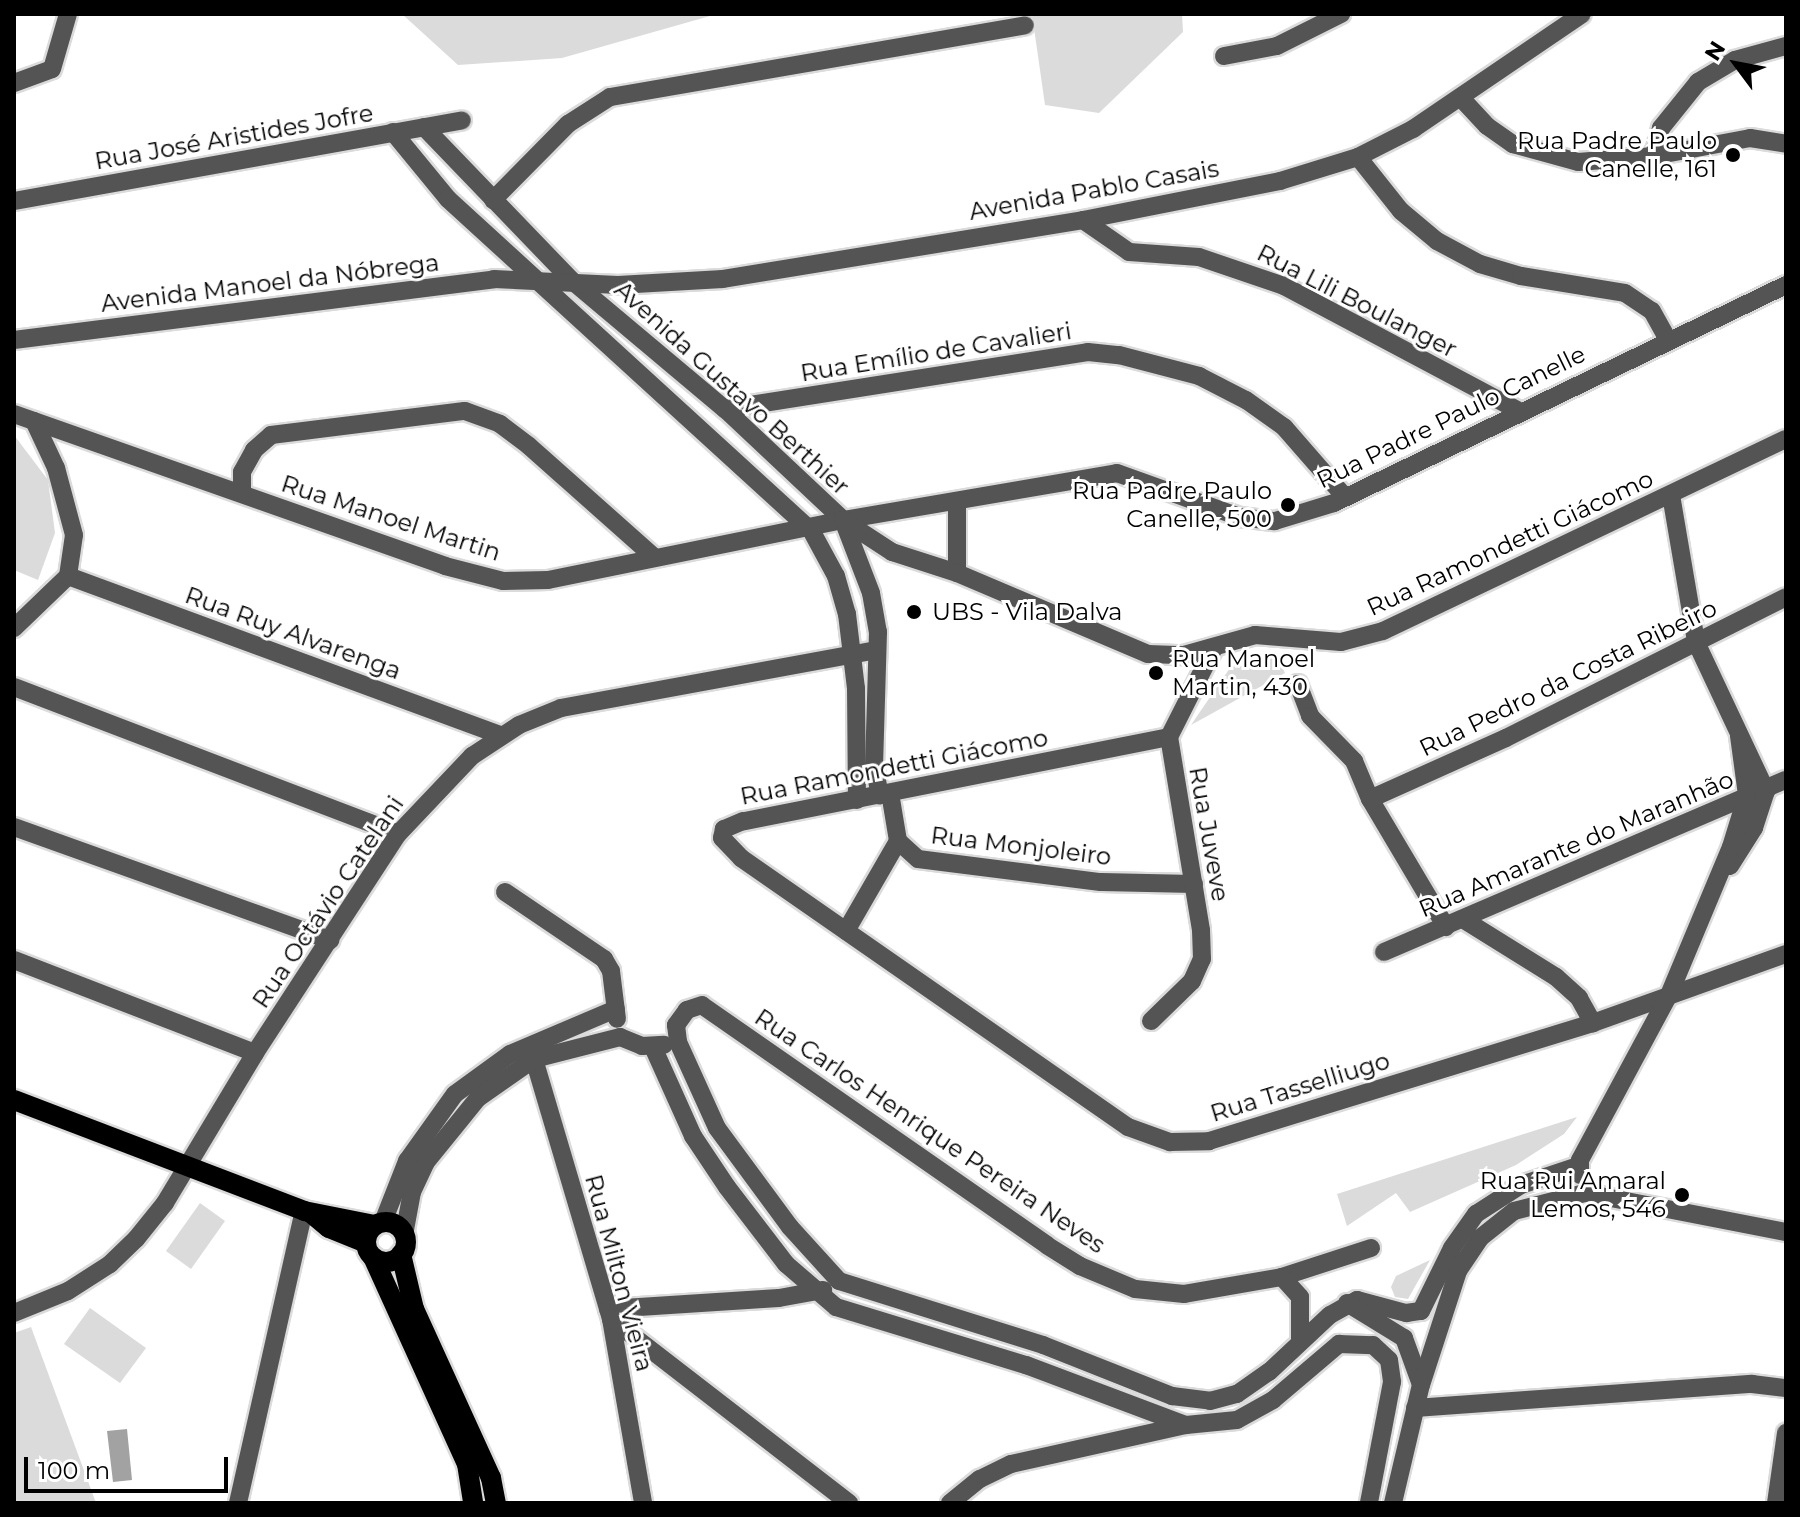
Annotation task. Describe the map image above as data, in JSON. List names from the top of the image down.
{
  "streets": {
    "street": [
      "Rua José Aristides Jofre",
      "Avenida Pablo Casais",
      "Avenida Manoel da Nóbrega",
      "Rua Lili Boulanger",
      "Rua Emílio de Cavalieri",
      "Avenida Gustavo Berthier",
      "Rua Padre Paulo Canelle",
      "Rua Manoel Martin",
      "Rua Ramondetti Giácomo",
      "Rua Ruy Alvarenga",
      "Rua Pedro da Costa Ribeiro",
      "Rua Juveve",
      "Rua Amarante do Maranhão",
      "Rua Monjoleiro",
      "Rua Octávio Catelani",
      "Rua Tasselliugo",
      "Rua Carlos Henrique Pereira Neves",
      "Rua Milton Vieira"
    ]
  },
  "crossings": [
    ["Rua José Aristides Jofre", "Avenida Gustavo Berthier"],
    ["Avenida Pablo Casais", "Avenida Manoel da Nóbrega"],
    ["Avenida Pablo Casais", "Rua Lili Boulanger"],
    ["Avenida Pablo Casais", "Avenida Gustavo Berthier"],
    ["Avenida Manoel da Nóbrega", "Avenida Gustavo Berthier"],
    ["Rua Lili Boulanger", "Rua Padre Paulo Canelle"],
    ["Rua Emílio de Cavalieri", "Avenida Gustavo Berthier"],
    ["Rua Emílio de Cavalieri", "Rua Padre Paulo Canelle"],
    ["Avenida Gustavo Berthier", "Rua Padre Paulo Canelle"],
    ["Avenida Gustavo Berthier", "Rua Manoel Martin"],
    ["Avenida Gustavo Berthier", "Rua Ramondetti Giácomo"],
    ["Avenida Gustavo Berthier", "Rua Monjoleiro"],
    ["Avenida Gustavo Berthier", "Rua Octávio Catelani"],
    ["Rua Padre Paulo Canelle", "Rua Manoel Martin"],
    ["Rua Padre Paulo Canelle", "Rua Ramondetti Giácomo"],
    ["Rua Ramondetti Giácomo", "Rua Juveve"],
    ["Rua Ramondetti Giácomo", "Rua Monjoleiro"],
    ["Rua Ramondetti Giácomo", "Rua Tasselliugo"],
    ["Rua Ruy Alvarenga", "Rua Octávio Catelani"],
    ["Rua Juveve", "Rua Monjoleiro"]
  ],
  "places": [
    "Rua Padre Paulo Canelle, 161",
    "Rua Padre Paulo Canelle, 500",
    "UBS - Vila Dalva",
    "Rua Manoel Martin, 430",
    "Rua Rui Amaral Lemos, 546"
  ],
  "scale_bar": "100 m",
  "north": "top left"
}
